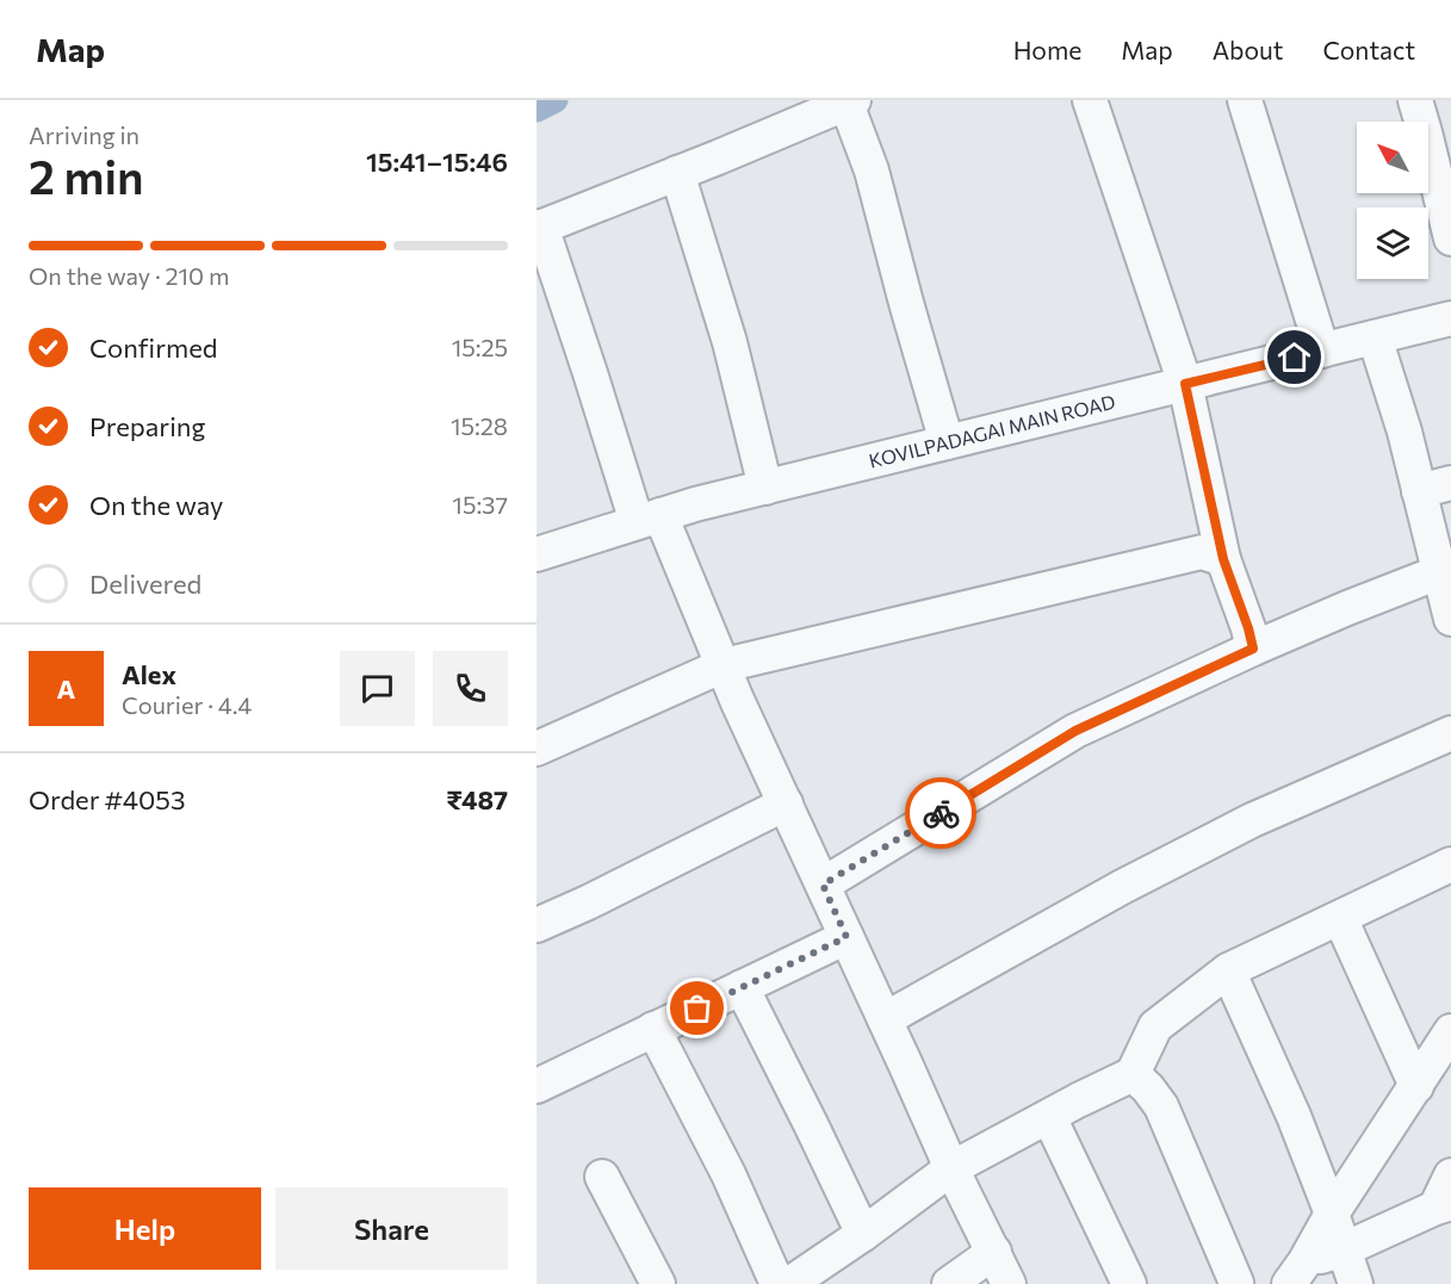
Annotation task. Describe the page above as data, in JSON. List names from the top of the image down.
{
  "streets": {
    "street": ["KOVILPADAGAI MAIN ROAD"]
  },
  "north": "top left",
  "page": {
    "header": "Map",
    "nav": [
      "Home",
      "Map",
      "About",
      "Contact"
    ],
    "heading": ["2 min", "Arriving in", "15:41–15:46"],
    "panel": [
      "Alex",
      "Courier · 4.4",
      "Order #4053",
      "₹487"
    ],
    "bar": "On the way · 210 m",
    "list": [
      ["Confirmed", "15:25"],
      ["Preparing", "15:28"],
      ["On the way", "15:37"],
      "Delivered"
    ],
    "round": "A",
    "buttons": ["Help", "Share"]
  }
}
